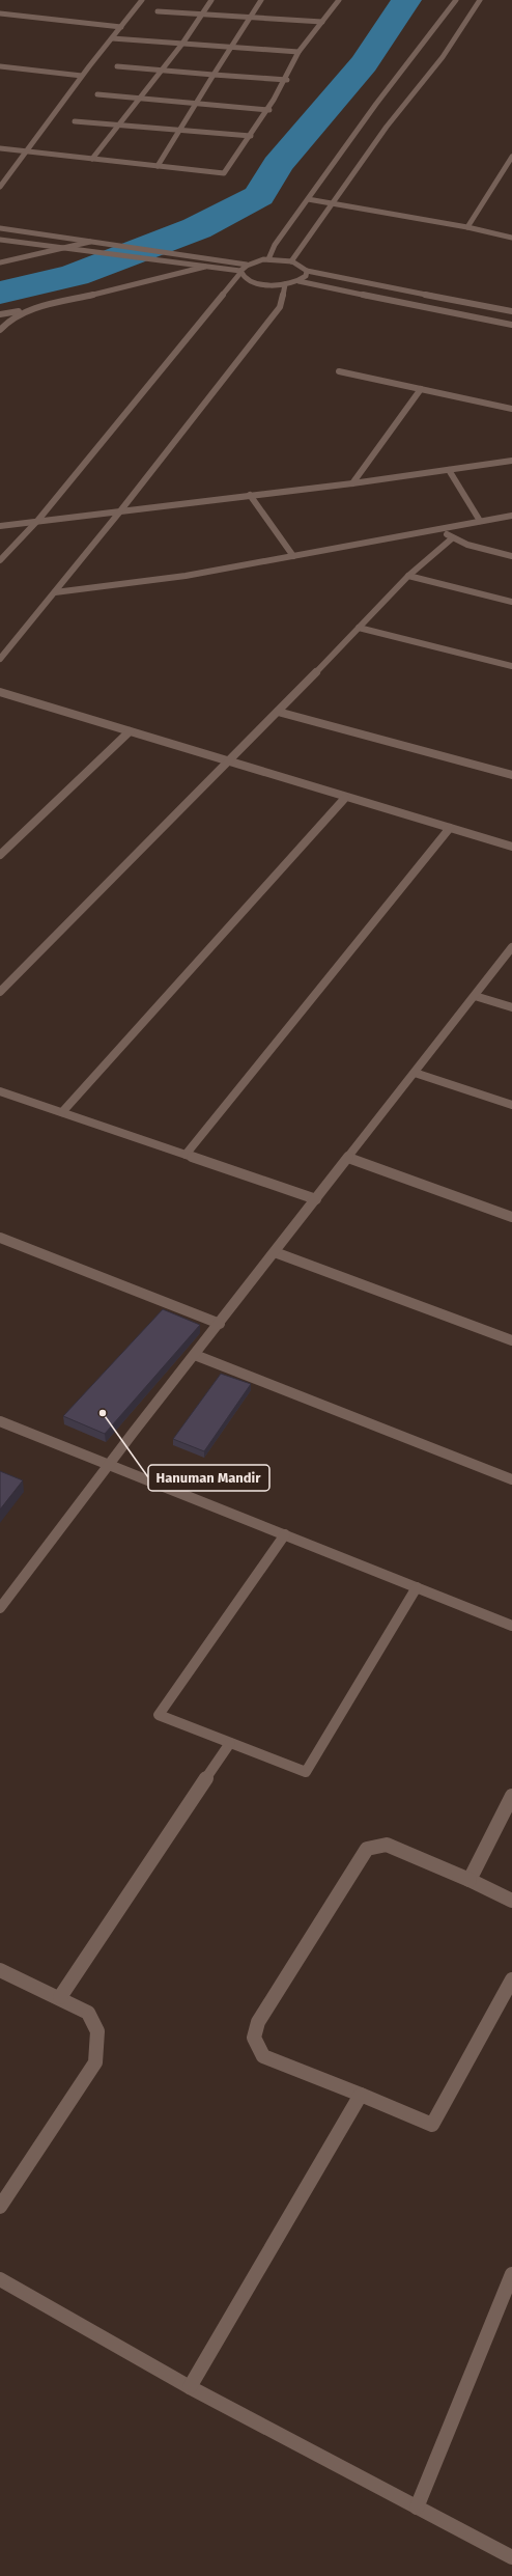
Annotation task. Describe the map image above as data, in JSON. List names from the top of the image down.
{
  "places": ["Hanuman Mandir"]
}
